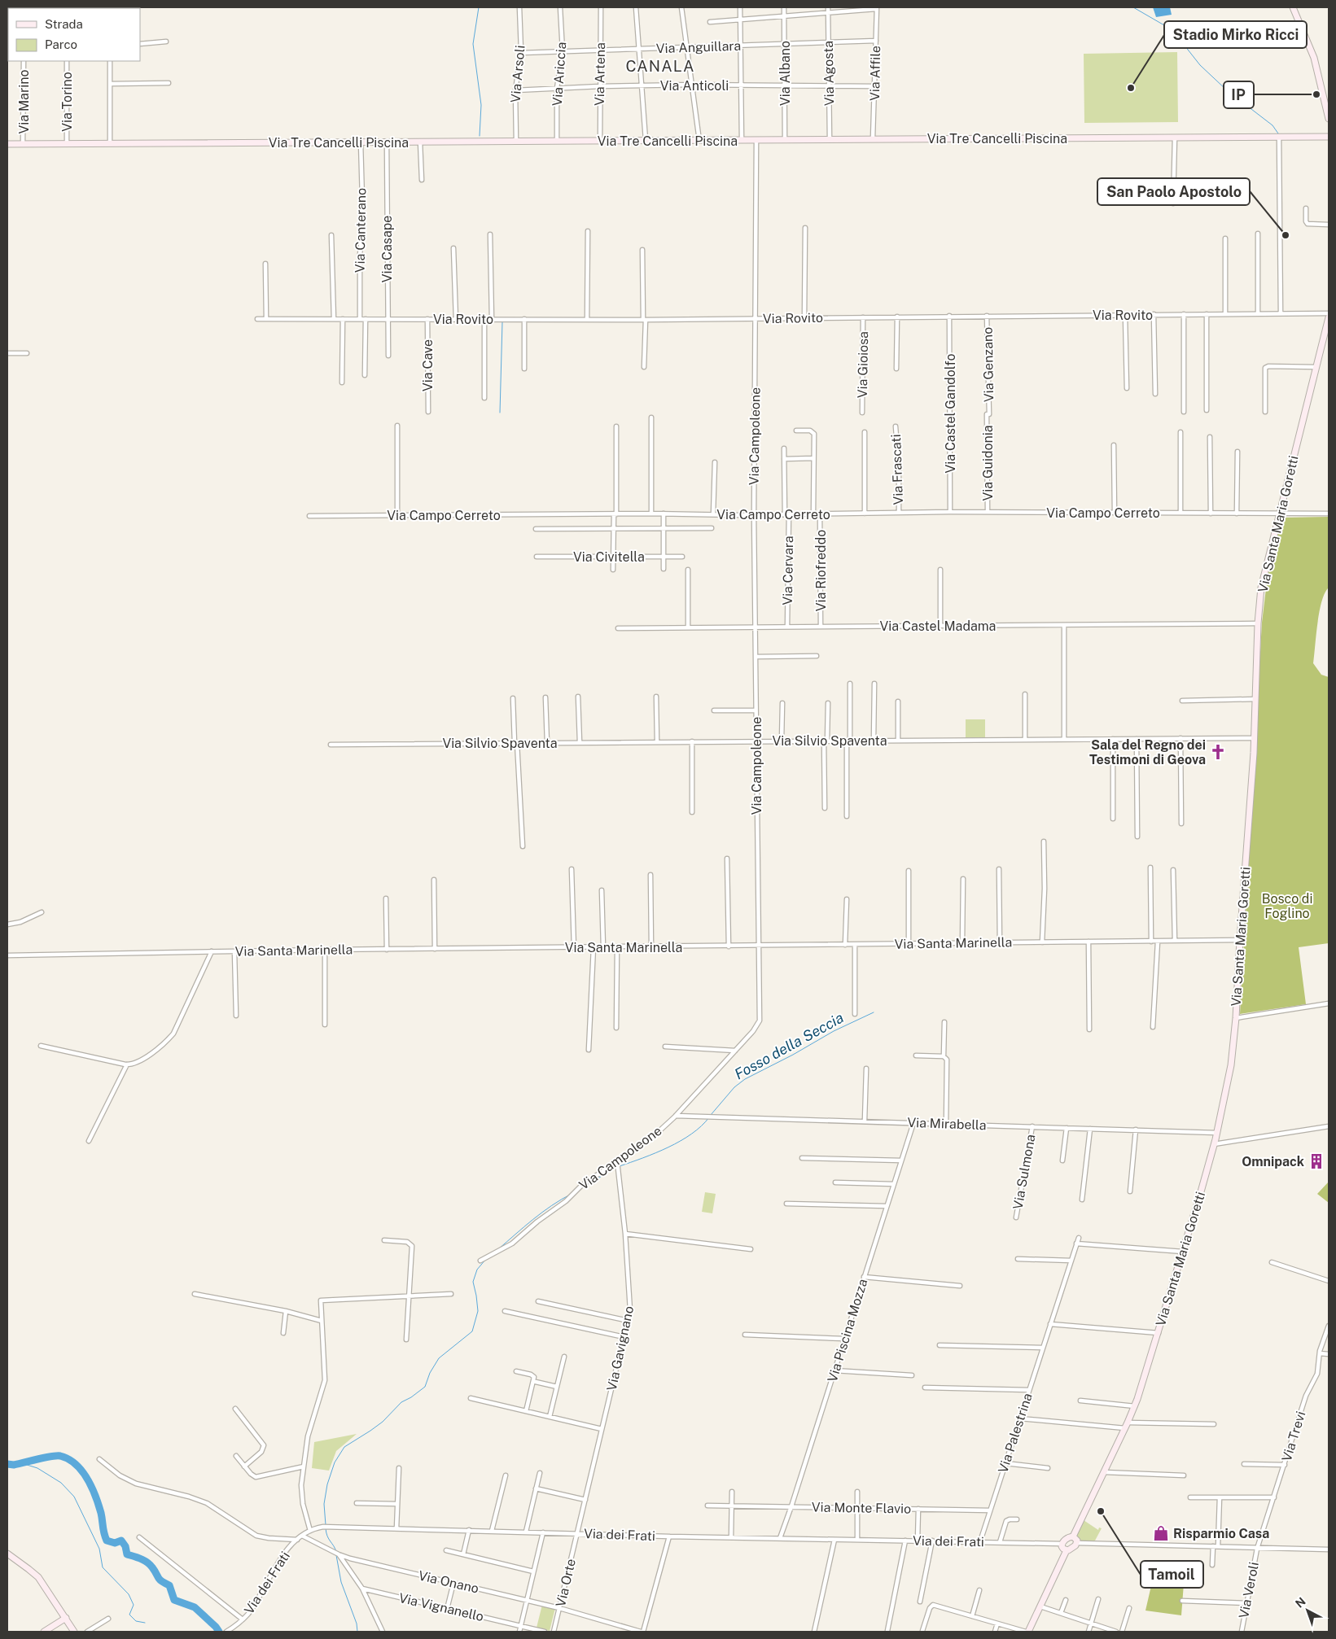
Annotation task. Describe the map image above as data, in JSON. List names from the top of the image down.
{
  "streets": {
    "main road": ["Via Tre Cancelli Piscina", "Via Santa Maria Goretti"],
    "street": [
      "Via Anguillara",
      "Via Albano",
      "Via Agosta",
      "Via Affile",
      "Via Arsoli",
      "Via Ariccia",
      "Via Artena",
      "Via Anticoli",
      "Via Marino",
      "Via Torino",
      "Via Canterano",
      "Via Casape",
      "Via Rovito",
      "Via Gioiosa",
      "Via Genzano",
      "Via Cave",
      "Via Castel Gandolfo",
      "Via Campoleone",
      "Via Guidonia",
      "Via Frascati",
      "Via Campo Cerreto",
      "Via Civitella",
      "Via Cervara",
      "Via Riofreddo",
      "Via Castel Madama",
      "Via Silvio Spaventa",
      "Via Santa Marinella",
      "Via Mirabella",
      "Via Sulmona",
      "Via Piscina Mozza",
      "Via Gavignano",
      "Via Palestrina",
      "Via Trevi",
      "Via Monte Flavio",
      "Via dei Frati",
      "Via Onano",
      "Via Orte",
      "Via Veroli",
      "Via Vignanello"
    ]
  },
  "crossings": [
    ["Via Anguillara", "Via Albano"],
    ["Via Anguillara", "Via Agosta"],
    ["Via Anguillara", "Via Affile"],
    ["Via Anguillara", "Via Arsoli"],
    ["Via Anguillara", "Via Ariccia"],
    ["Via Anguillara", "Via Artena"],
    ["Via Albano", "Via Anticoli"],
    ["Via Albano", "Via Tre Cancelli Piscina"],
    ["Via Agosta", "Via Anticoli"],
    ["Via Agosta", "Via Tre Cancelli Piscina"],
    ["Via Affile", "Via Anticoli"],
    ["Via Affile", "Via Tre Cancelli Piscina"],
    ["Via Arsoli", "Via Anticoli"],
    ["Via Arsoli", "Via Tre Cancelli Piscina"],
    ["Via Ariccia", "Via Anticoli"],
    ["Via Ariccia", "Via Tre Cancelli Piscina"],
    ["Via Artena", "Via Anticoli"],
    ["Via Artena", "Via Tre Cancelli Piscina"],
    ["Via Marino", "Via Tre Cancelli Piscina"],
    ["Via Torino", "Via Tre Cancelli Piscina"],
    ["Via Tre Cancelli Piscina", "Via Canterano"],
    ["Via Tre Cancelli Piscina", "Via Casape"],
    ["Via Tre Cancelli Piscina", "Via Campoleone"],
    ["Via Canterano", "Via Rovito"],
    ["Via Casape", "Via Rovito"],
    ["Via Rovito", "Via Gioiosa"],
    ["Via Rovito", "Via Genzano"],
    ["Via Rovito", "Via Cave"],
    ["Via Rovito", "Via Castel Gandolfo"],
    ["Via Rovito", "Via Campoleone"],
    ["Via Genzano", "Via Guidonia"],
    ["Via Castel Gandolfo", "Via Campo Cerreto"],
    ["Via Campoleone", "Via Campo Cerreto"],
    ["Via Campoleone", "Via Castel Madama"],
    ["Via Campoleone", "Via Silvio Spaventa"],
    ["Via Campoleone", "Via Santa Marinella"],
    ["Via Campoleone", "Via Mirabella"],
    ["Via Campoleone", "Via Gavignano"],
    ["Via Guidonia", "Via Campo Cerreto"],
    ["Via Frascati", "Via Campo Cerreto"],
    ["Via Campo Cerreto", "Via Santa Maria Goretti"],
    ["Via Campo Cerreto", "Via Cervara"],
    ["Via Campo Cerreto", "Via Riofreddo"],
    ["Via Santa Maria Goretti", "Via Castel Madama"],
    ["Via Santa Maria Goretti", "Via Silvio Spaventa"],
    ["Via Santa Maria Goretti", "Via Santa Marinella"],
    ["Via Santa Maria Goretti", "Via Mirabella"],
    ["Via Santa Maria Goretti", "Via dei Frati"],
    ["Via Cervara", "Via Castel Madama"],
    ["Via Riofreddo", "Via Castel Madama"],
    ["Via Mirabella", "Via Sulmona"],
    ["Via Mirabella", "Via Piscina Mozza"],
    ["Via Piscina Mozza", "Via Monte Flavio"],
    ["Via Piscina Mozza", "Via dei Frati"],
    ["Via Gavignano", "Via dei Frati"],
    ["Via Gavignano", "Via Orte"],
    ["Via Palestrina", "Via Monte Flavio"],
    ["Via Palestrina", "Via dei Frati"],
    ["Via Trevi", "Via Veroli"],
    ["Via dei Frati", "Via Orte"],
    ["Via Onano", "Via Orte"]
  ],
  "districts": ["CANALA"],
  "water": ["Fosso della Seccia"],
  "parks": ["Bosco di Foglino"],
  "places": {
    "other": [
      "Stadio Mirko Ricci",
      "IP",
      "San Paolo Apostolo",
      "Tamoil"
    ],
    "church": ["Sala del Regno dei Testimoni di Geova"],
    "building": ["Omnipack"],
    "shop": ["Risparmio Casa"]
  },
  "legend": ["Strada", "Parco"],
  "north": "top left"
}
